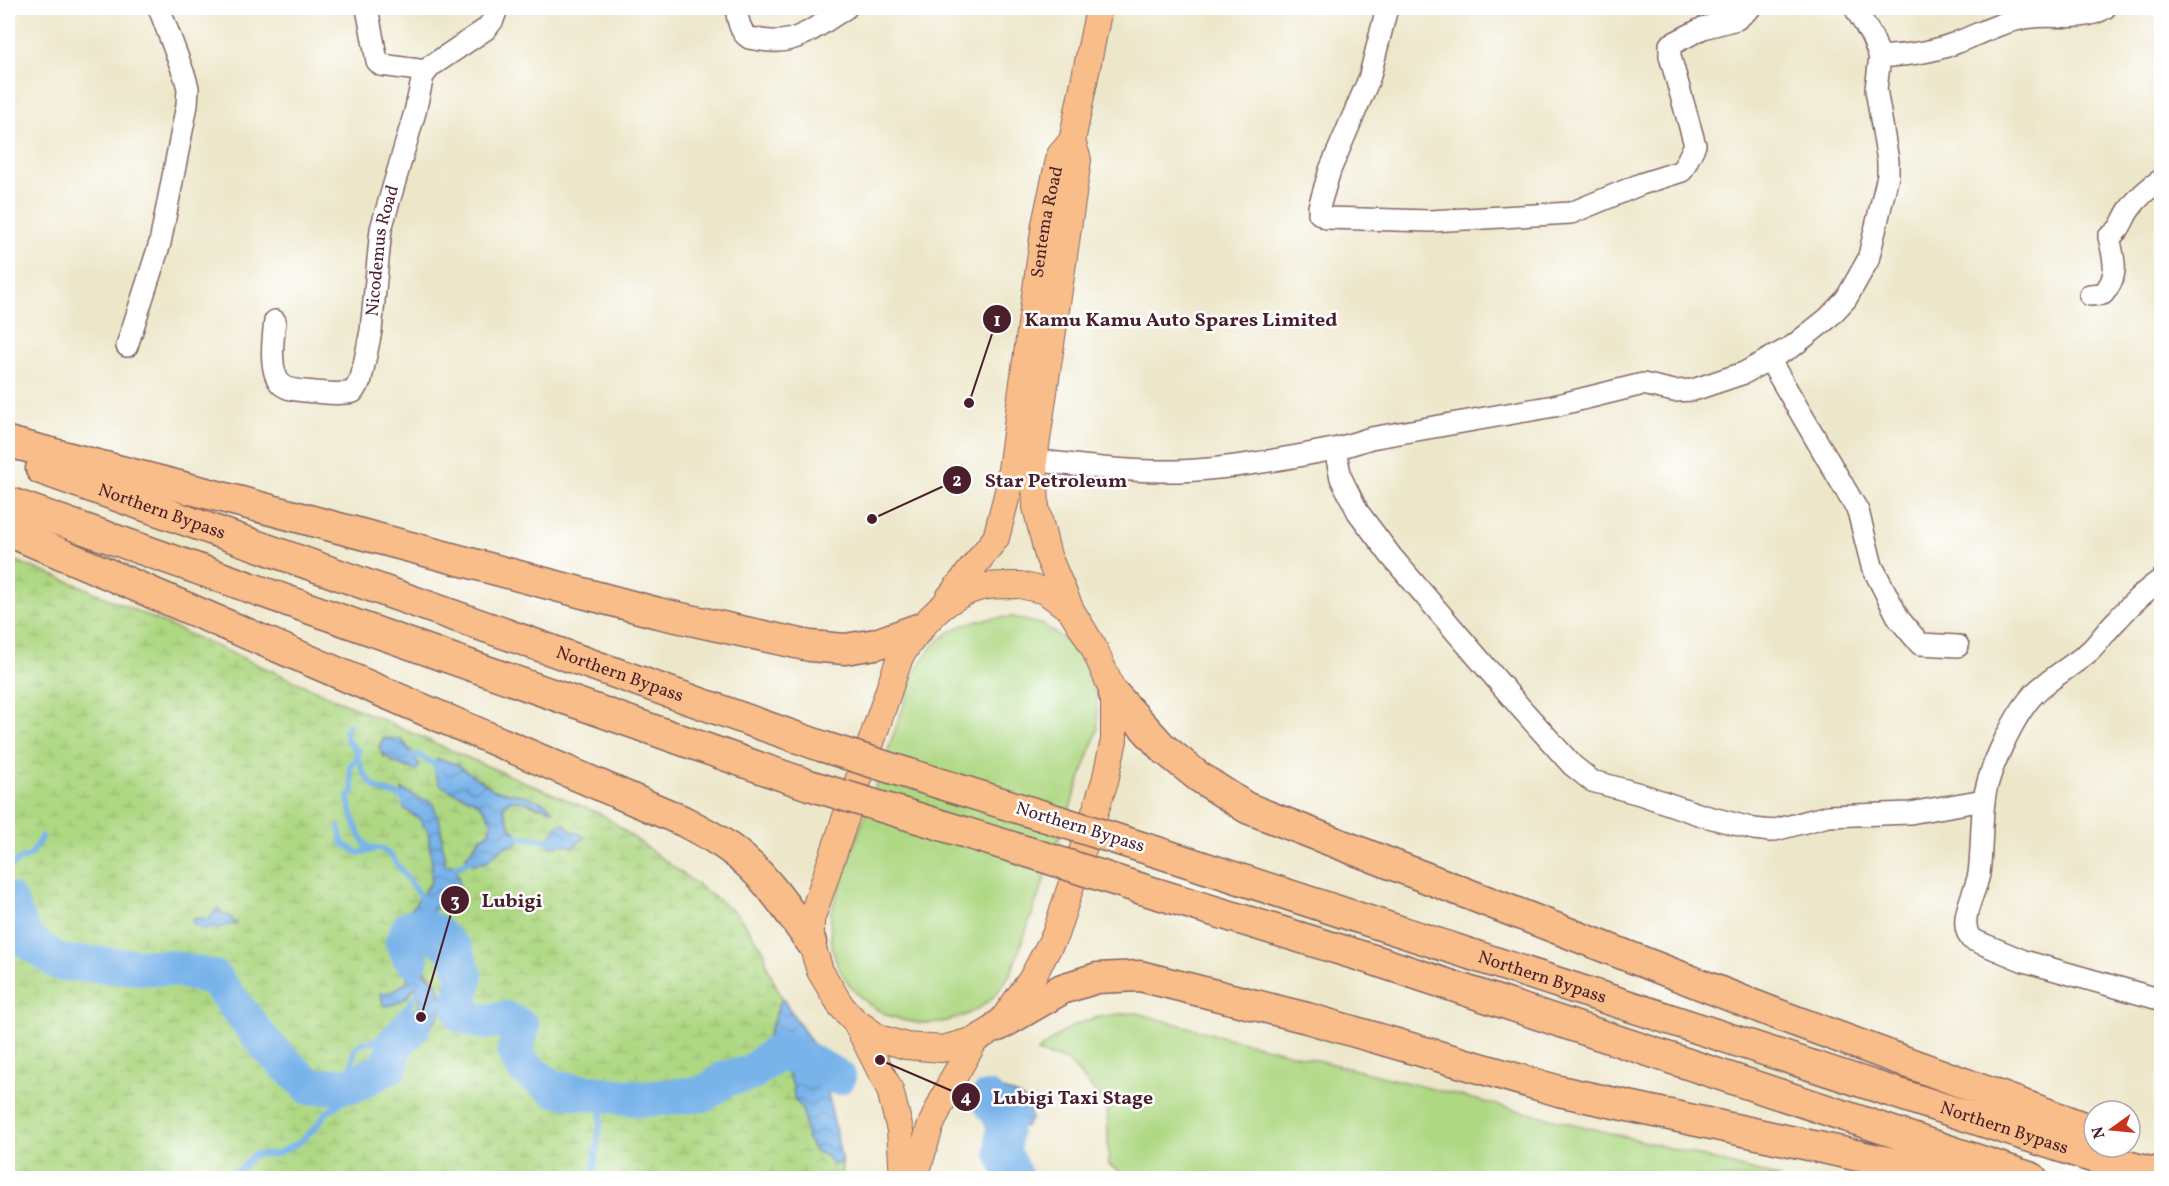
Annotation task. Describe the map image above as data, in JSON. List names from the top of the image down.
{
  "streets": {
    "highway": ["Northern Bypass"],
    "main road": ["Sentema Road"],
    "street": ["Nicodemus Road"]
  },
  "places": [
    "Kamu Kamu Auto Spares Limited",
    "Star Petroleum",
    "Lubigi",
    "Lubigi Taxi Stage"
  ],
  "north": "left"
}
